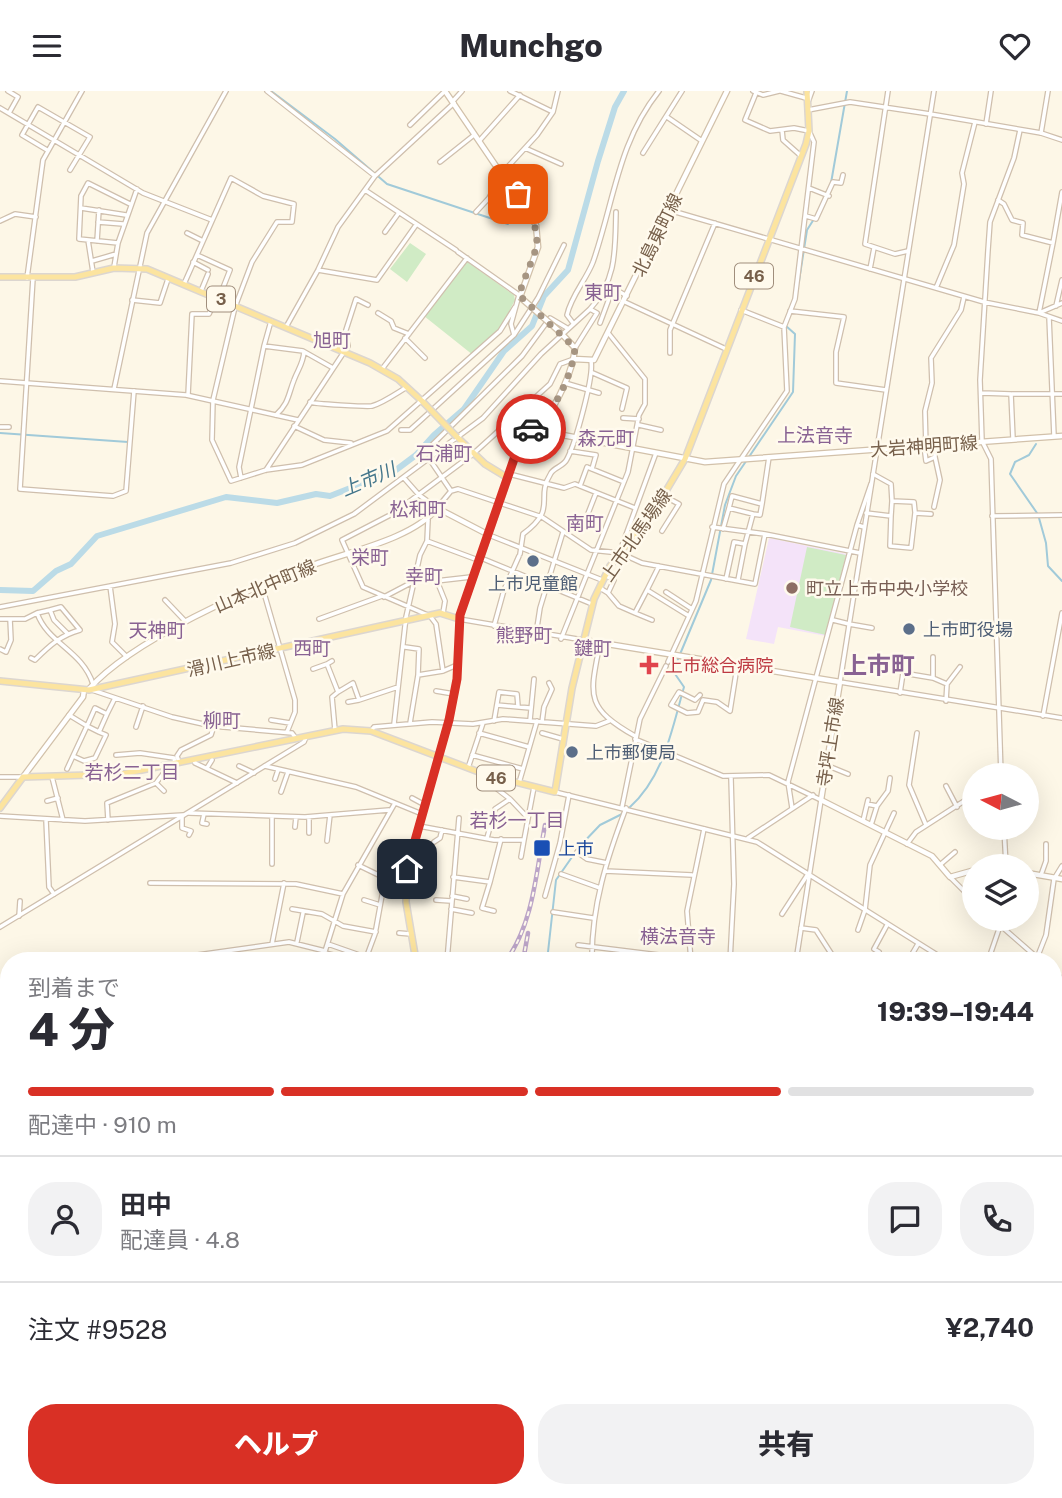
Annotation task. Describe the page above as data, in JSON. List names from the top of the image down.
{
  "streets": {
    "main road": [
      "北島東町線",
      "46",
      "3",
      "大岩神明町線",
      "上市北馬場線",
      "山本北中町線",
      "滑川上市線",
      "寺坪上市線"
    ]
  },
  "crossings": [
    ["46", "上市北馬場線"],
    ["46", "山本北中町線"],
    ["大岩神明町線", "上市北馬場線"],
    ["上市北馬場線", "寺坪上市線"],
    ["山本北中町線", "滑川上市線"]
  ],
  "districts": [
    "東町",
    "旭町",
    "上法音寺",
    "森元町",
    "石浦町",
    "松和町",
    "南町",
    "栄町",
    "幸町",
    "天神町",
    "熊野町",
    "西町",
    "鍵町",
    "上市町",
    "柳町",
    "若杉二丁目",
    "若杉一丁目",
    "横法音寺"
  ],
  "water": ["上市川"],
  "places": {
    "other": [
      "上市児童館",
      "町立上市中央小学校",
      "上市町役場",
      "上市郵便局"
    ],
    "health": ["上市総合病院"],
    "transit": ["上市"]
  },
  "north": "left",
  "page": {
    "header": "Munchgo",
    "heading": ["4 分", "到着まで", "19:39–19:44"],
    "panel": [
      "田中",
      "配達員 · 4.8",
      "注文 #9528",
      "¥2,740"
    ],
    "bar": "配達中 · 910 m",
    "buttons": ["ヘルプ", "共有"]
  }
}
